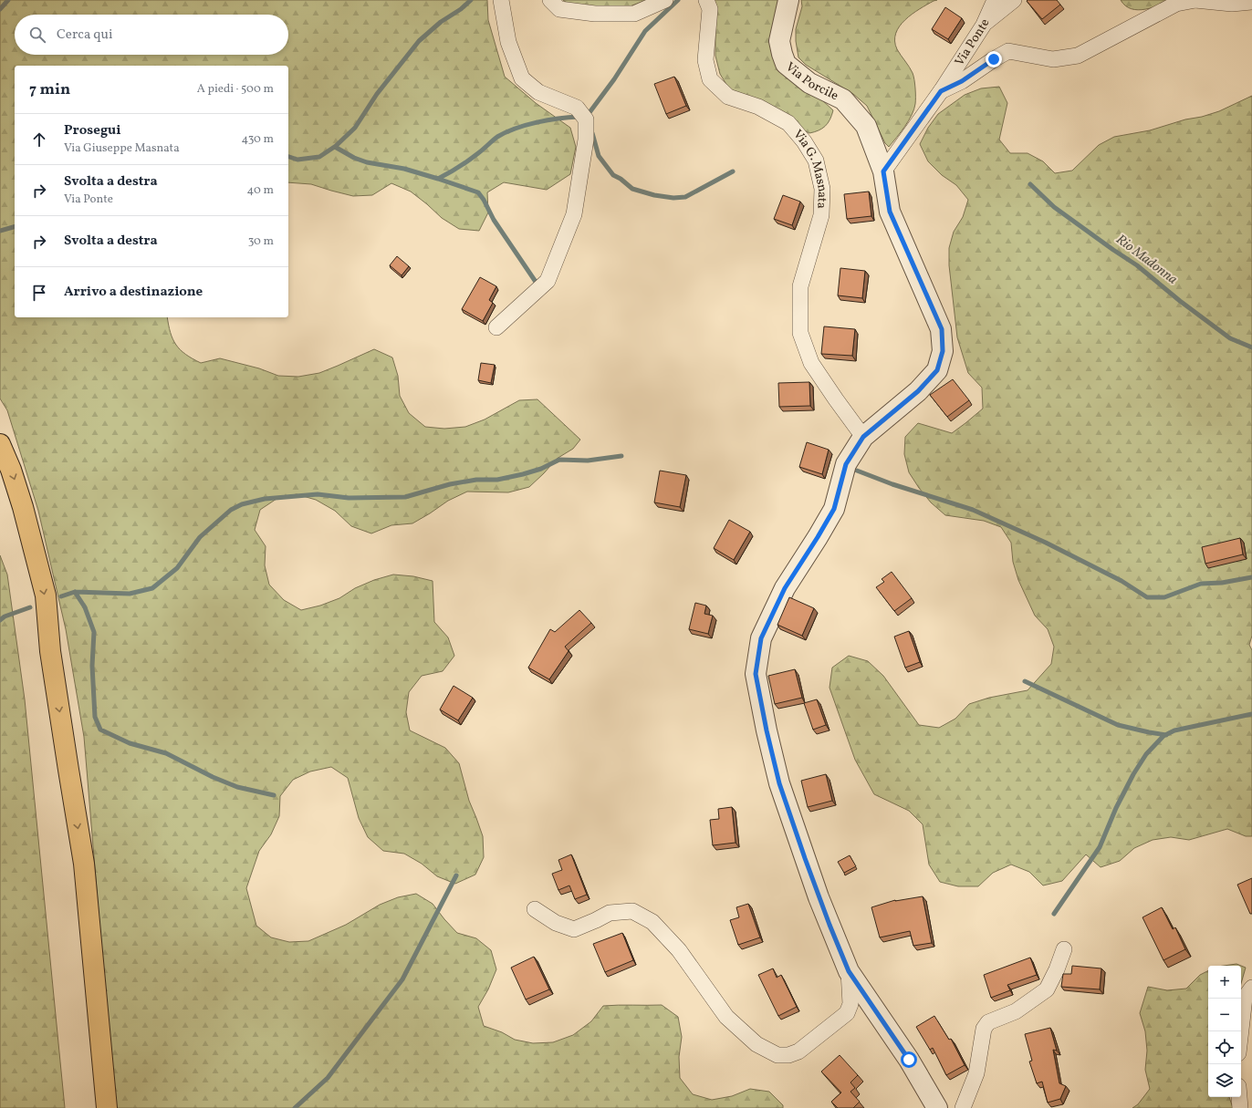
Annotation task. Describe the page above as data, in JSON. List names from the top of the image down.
{
  "streets": {
    "street": ["Via Ponte", "Via Porcile", "Via G. Masnata"]
  },
  "crossings": [
    ["Via Ponte", "Via Porcile"],
    ["Via Porcile", "Via G. Masnata"]
  ],
  "water": ["Rio Madonna"],
  "page": {
    "search": "Cerca qui",
    "heading": ["7 min", "A piedi · 500 m"],
    "list": [
      ["Prosegui", "Via Giuseppe Masnata", "430 m"],
      ["Svolta a destra", "Via Ponte", "40 m"],
      ["Svolta a destra", "30 m"],
      "Arrivo a destinazione"
    ],
    "map_buttons": ["+", "−"]
  }
}
